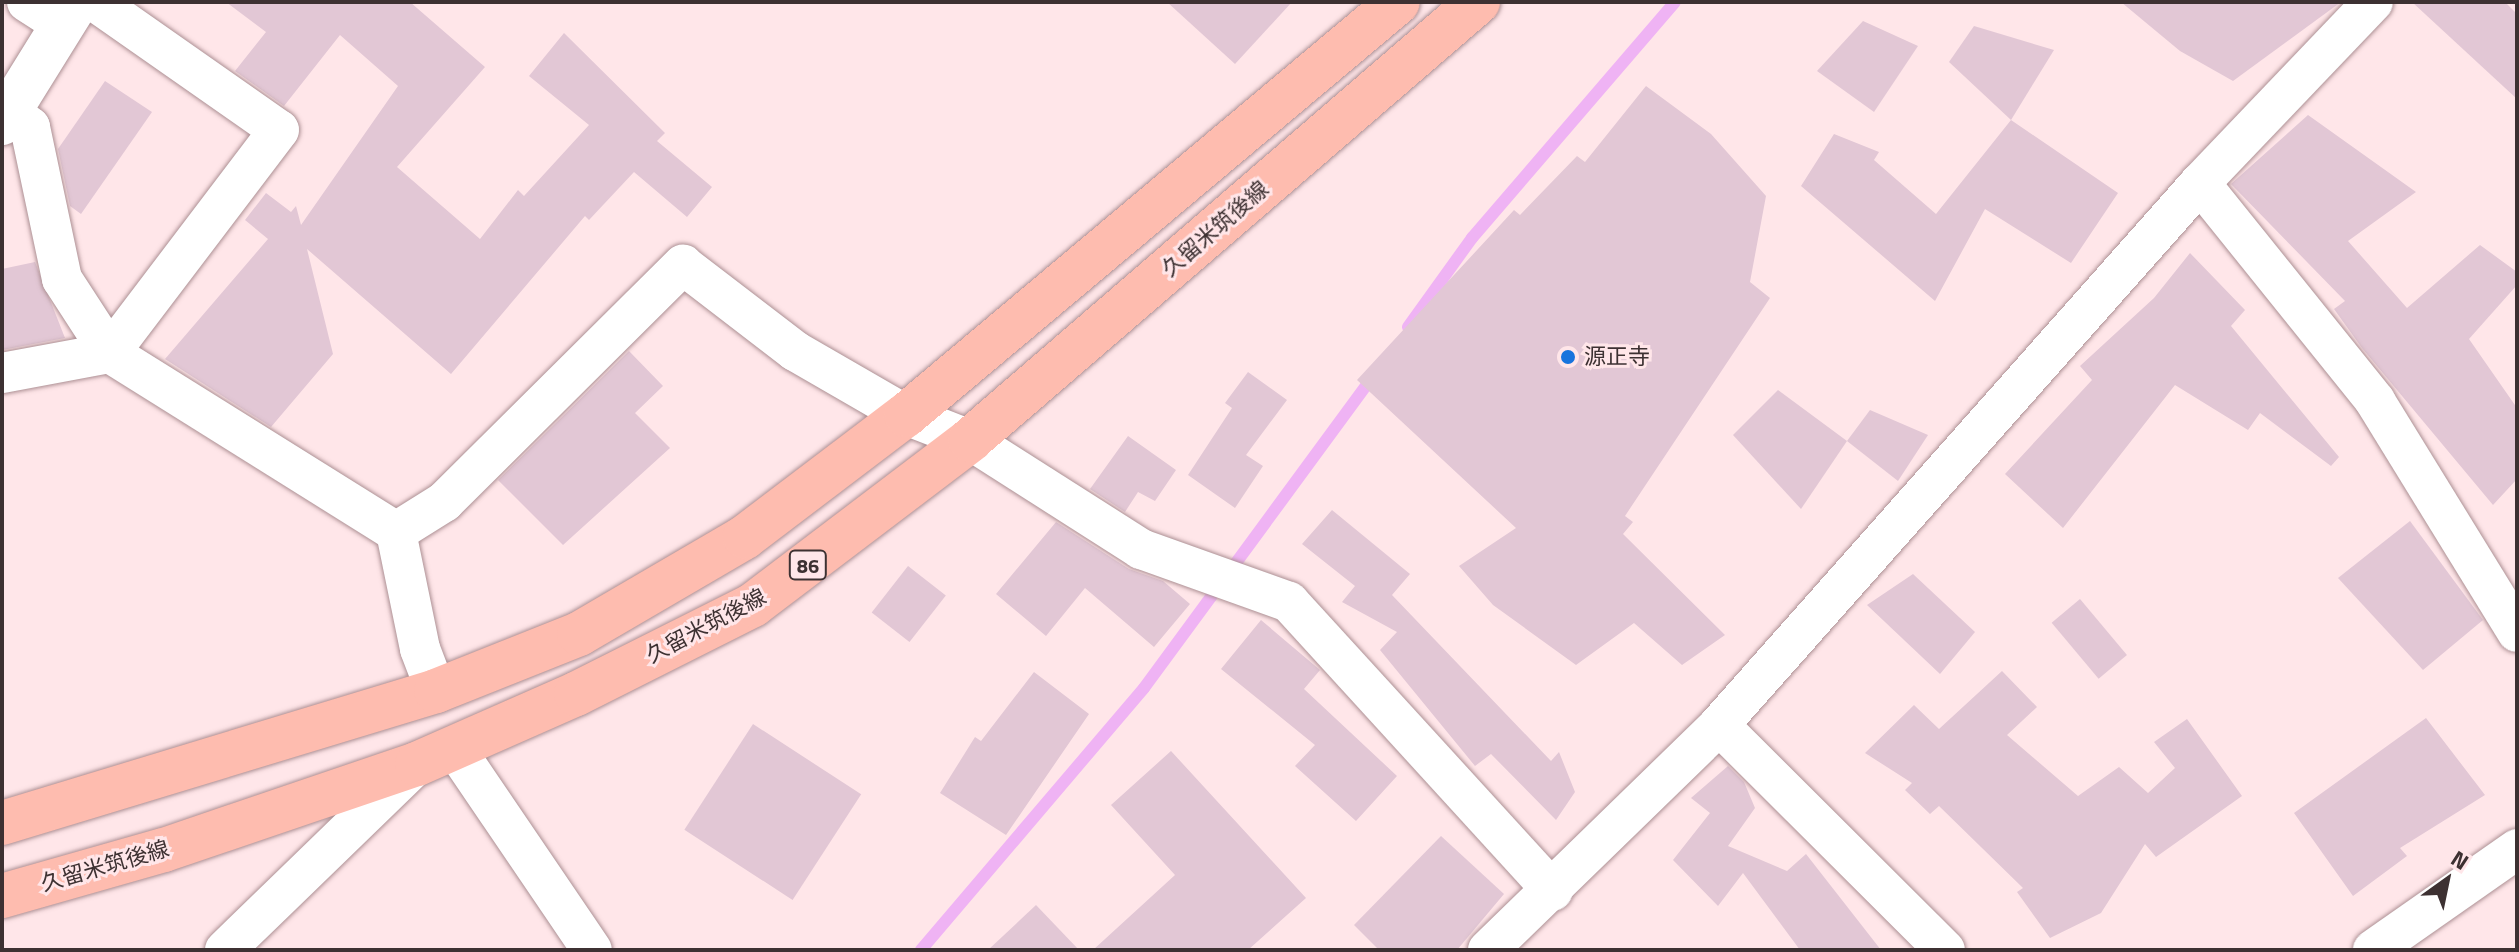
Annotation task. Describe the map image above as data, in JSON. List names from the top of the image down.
{
  "streets": {
    "main road": ["久留米筑後線", "86"]
  },
  "places": ["源正寺"],
  "north": "top right"
}
